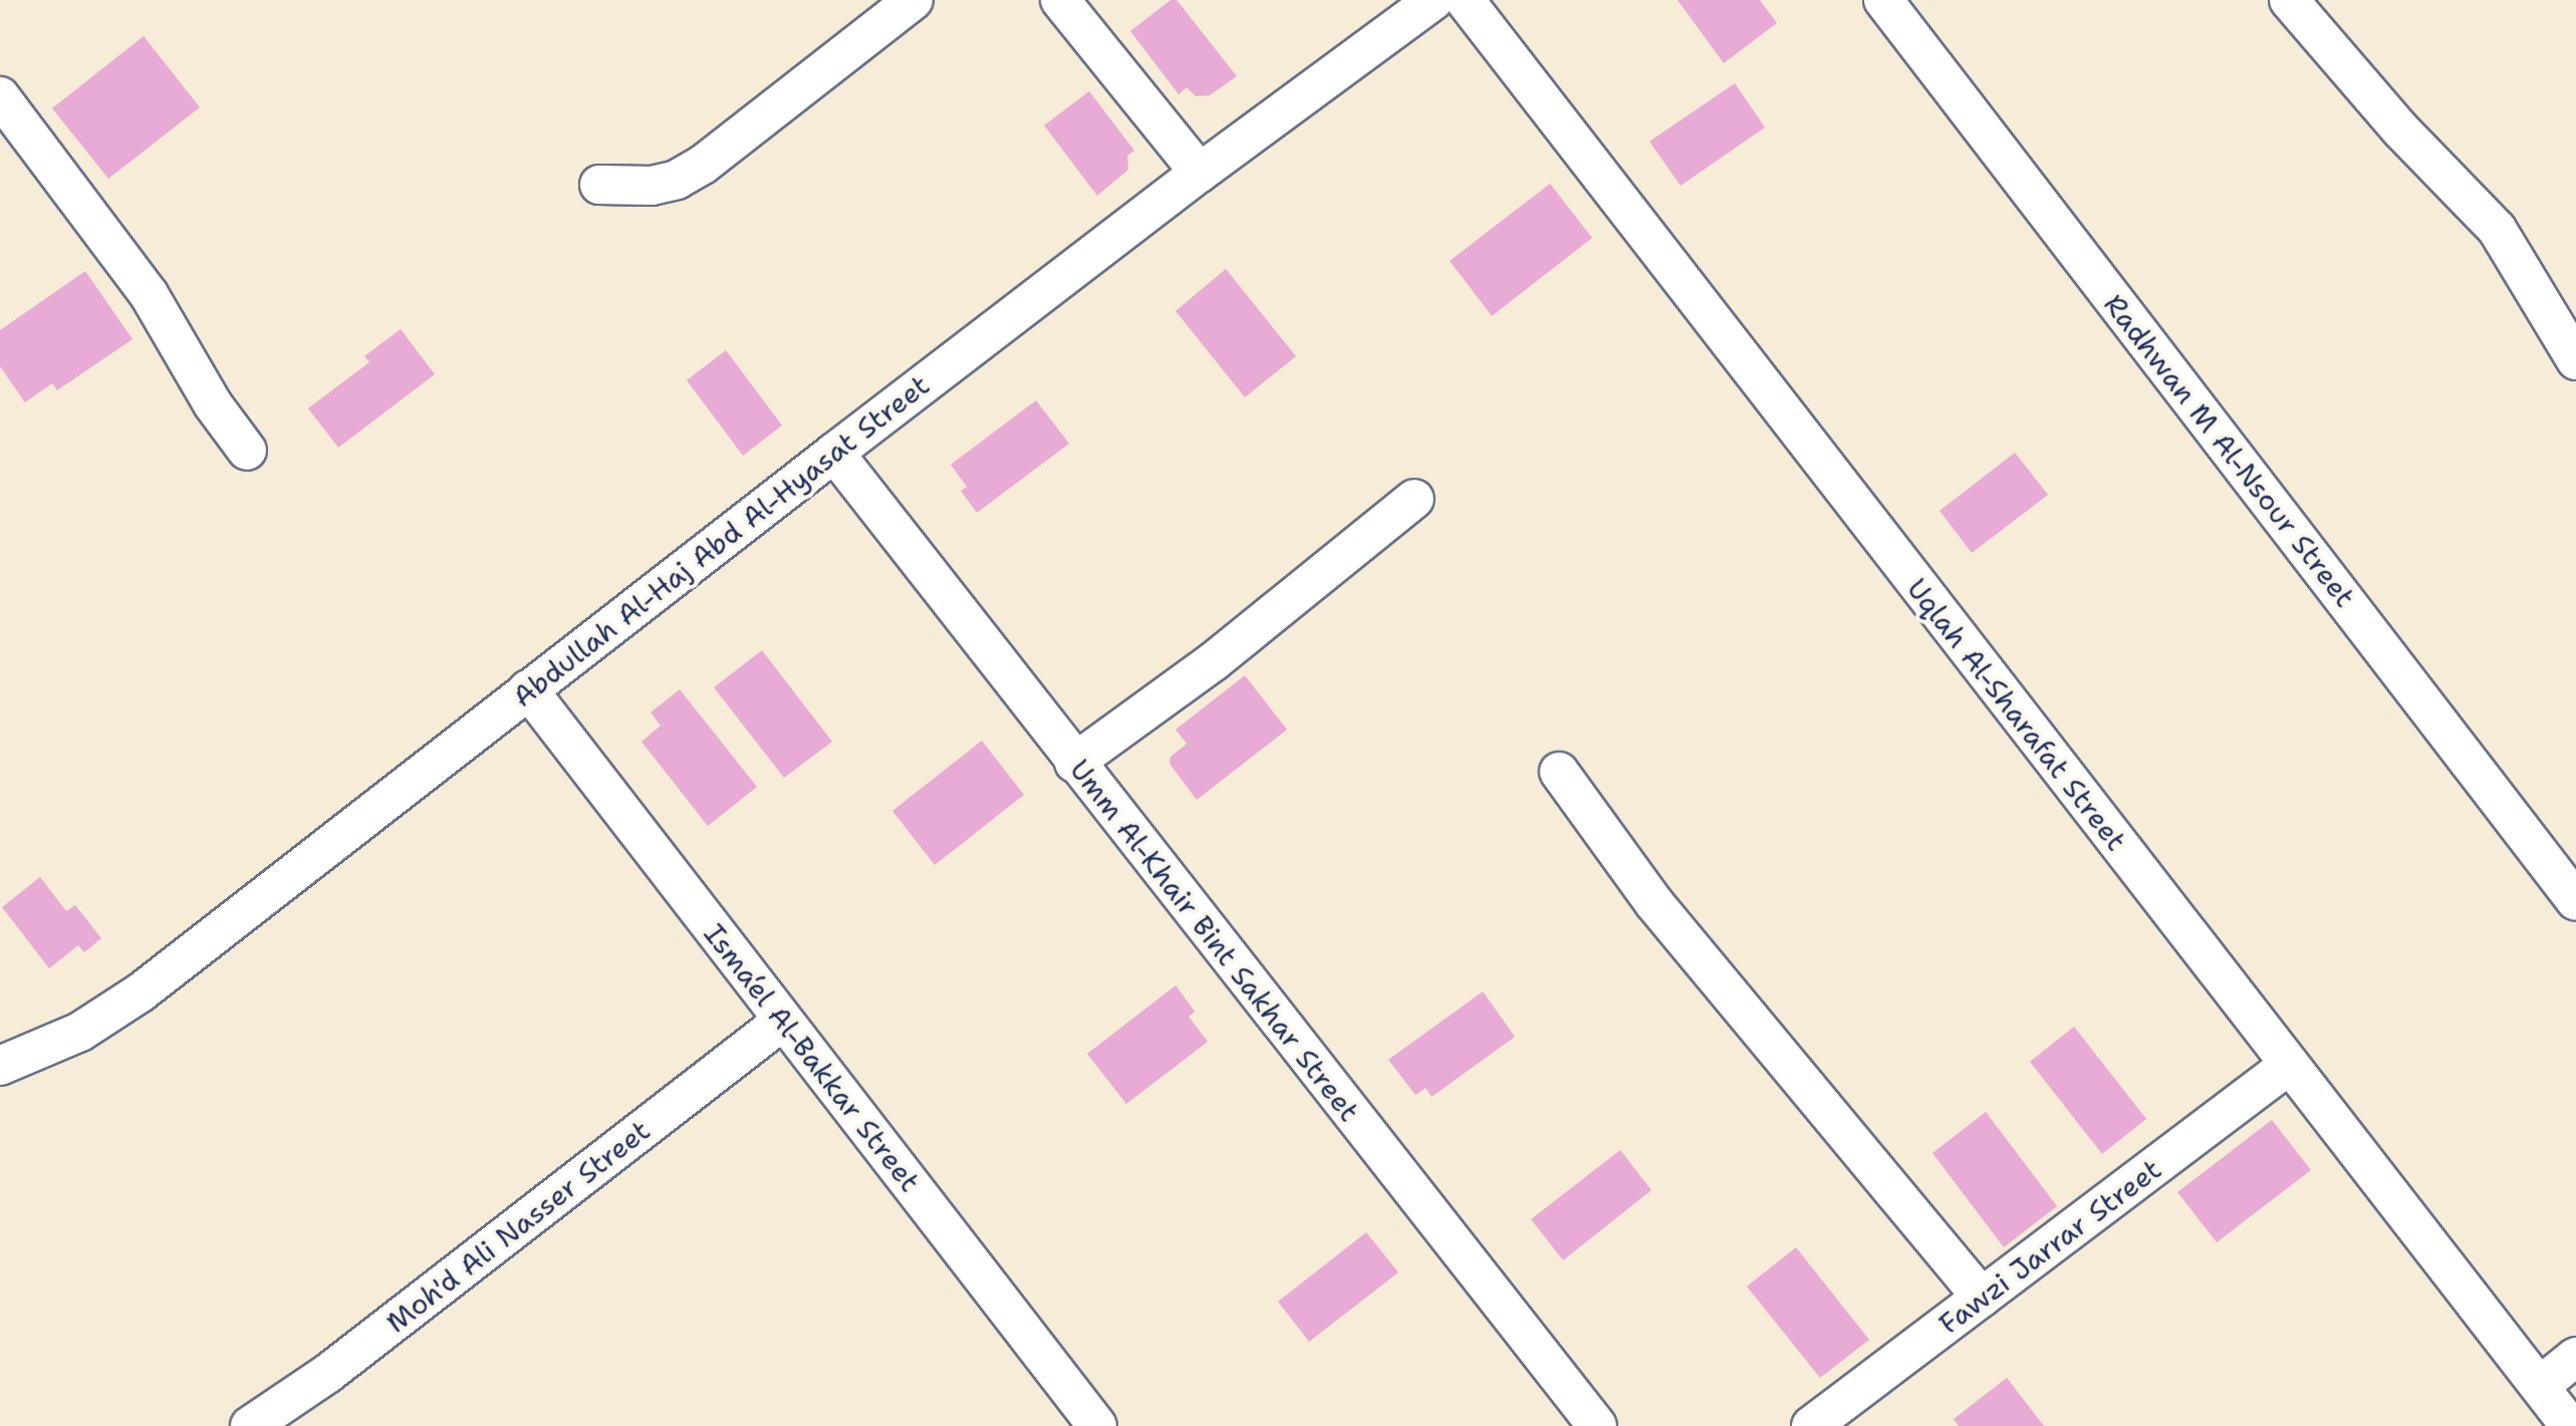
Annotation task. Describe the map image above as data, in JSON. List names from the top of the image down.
{
  "streets": {
    "street": [
      "Radhwan M Al-Nsour Street",
      "Abdullah Al-Haj Abd Al-Hyasat Street",
      "Uqlah Al-Sharafat Street",
      "Umm Al-Khair Bint Sakhar Street",
      "Isma‘el Al-Bakkar Street",
      "Moh'd Ali Nasser Street",
      "Fawzi Jarrar Street"
    ]
  },
  "crossings": [
    ["Abdullah Al-Haj Abd Al-Hyasat Street", "Umm Al-Khair Bint Sakhar Street"],
    ["Abdullah Al-Haj Abd Al-Hyasat Street", "Isma‘el Al-Bakkar Street"],
    ["Uqlah Al-Sharafat Street", "Fawzi Jarrar Street"],
    ["Isma‘el Al-Bakkar Street", "Moh'd Ali Nasser Street"]
  ]
}
